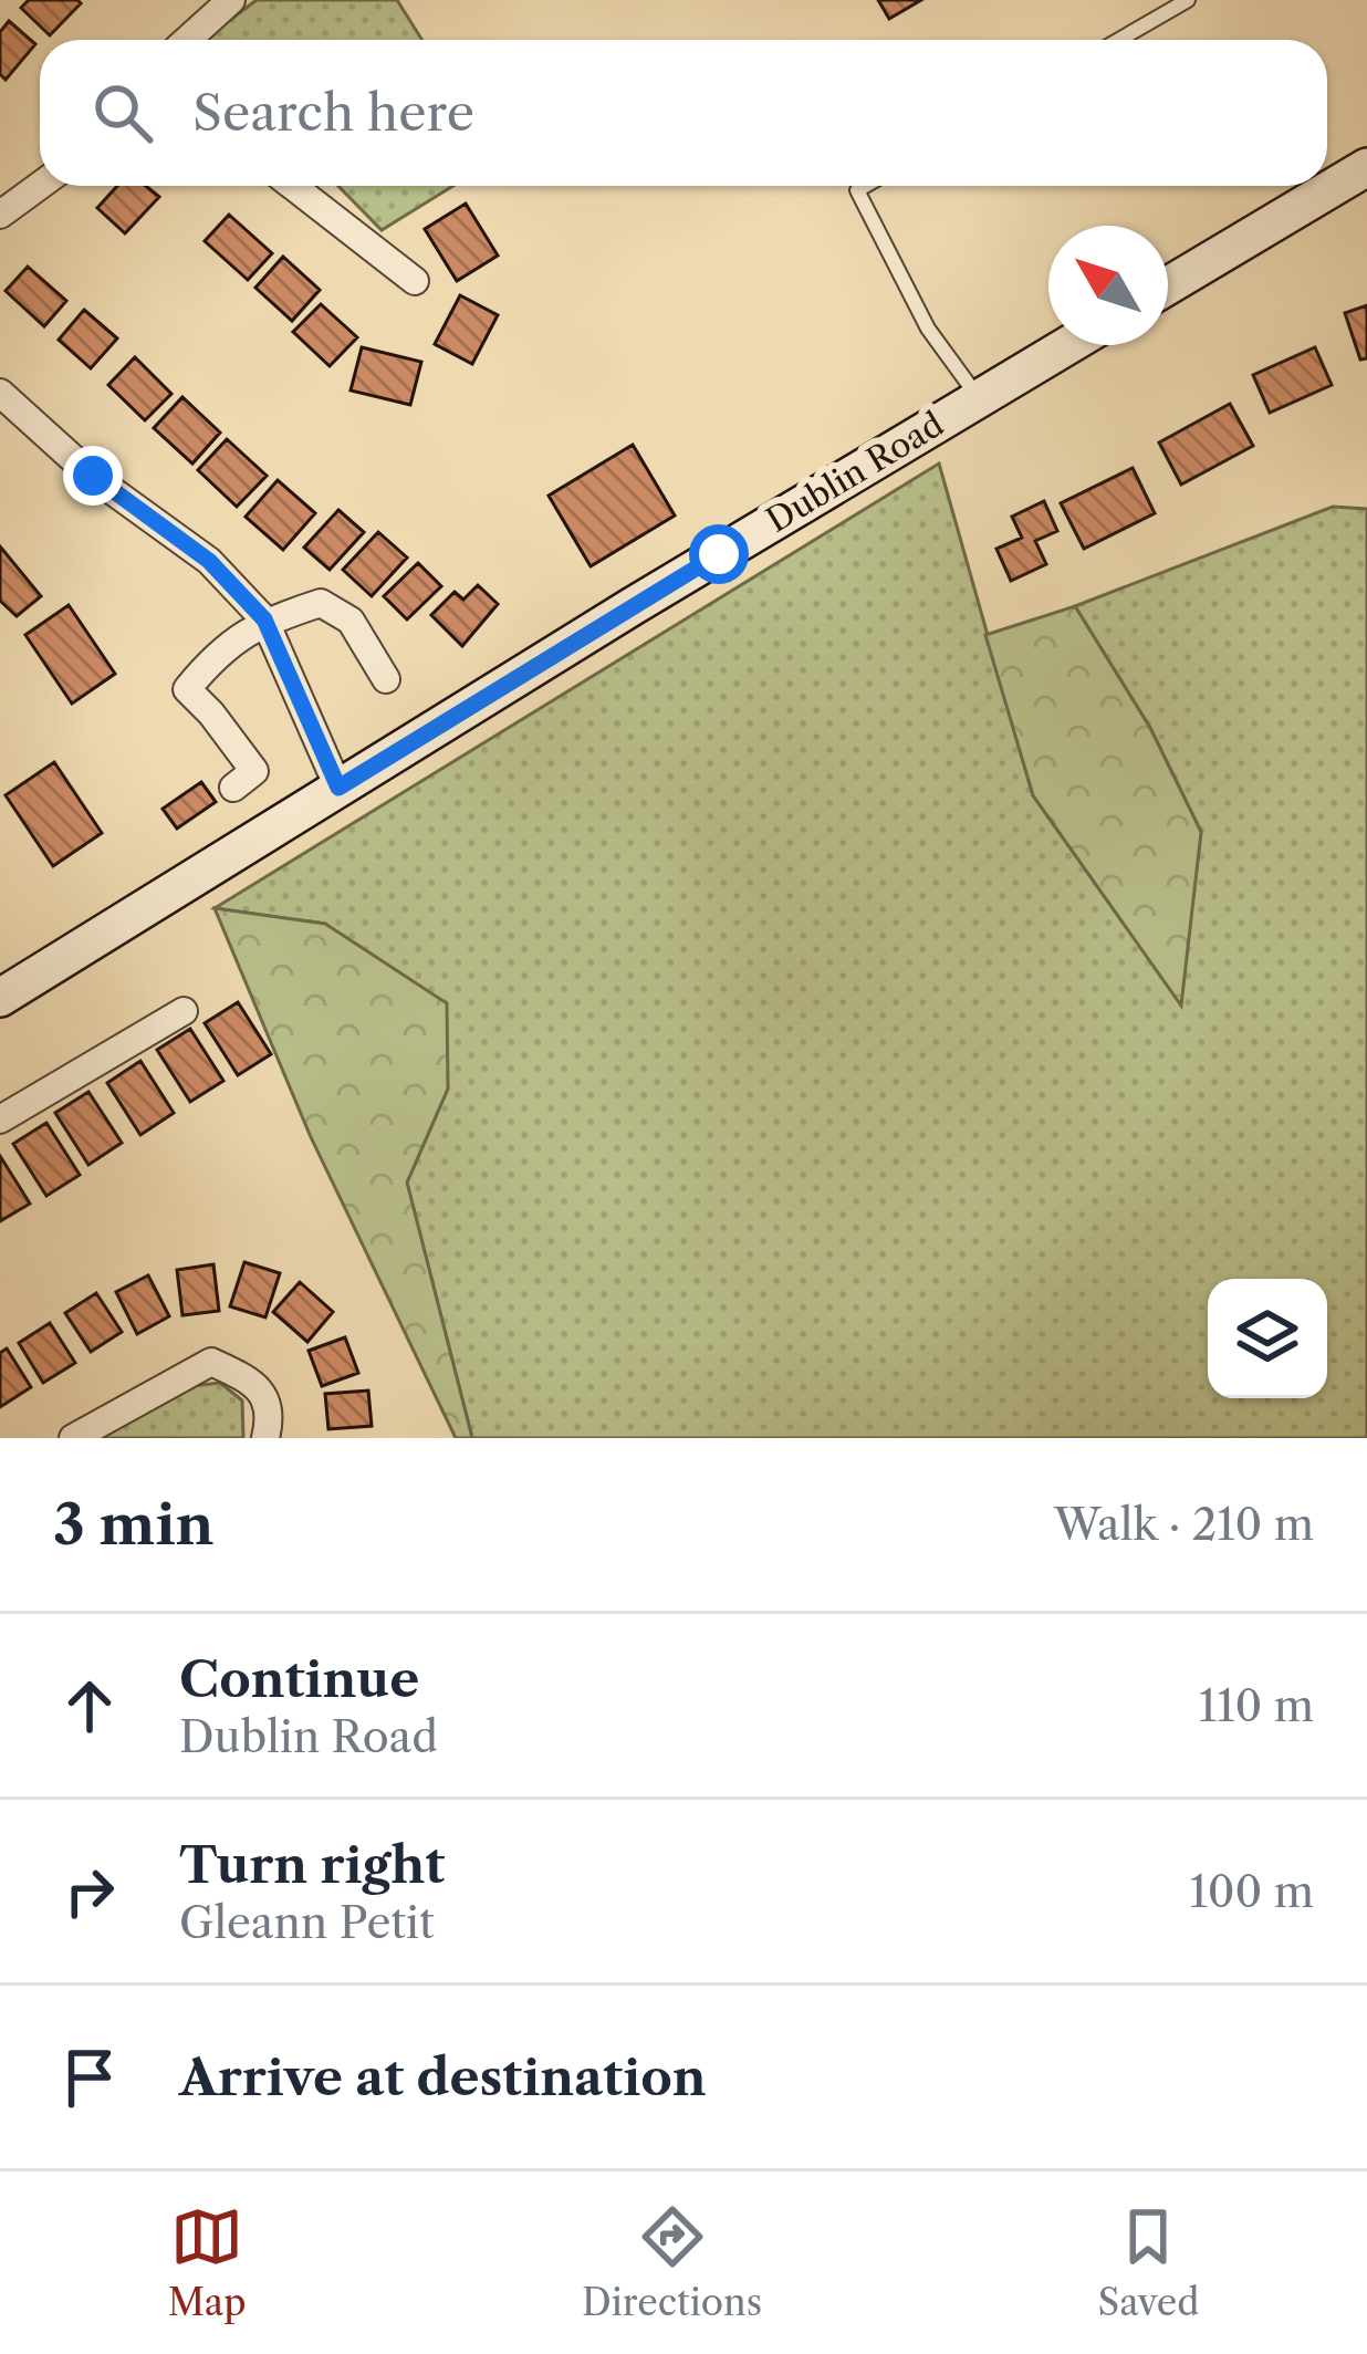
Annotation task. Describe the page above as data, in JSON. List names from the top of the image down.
{
  "streets": {
    "main road": ["Dublin Road"]
  },
  "north": "top left",
  "page": {
    "search": "Search here",
    "heading": ["3 min", "Walk · 210 m"],
    "list": [
      ["Continue", "Dublin Road", "110 m"],
      ["Turn right", "Gleann Petit", "100 m"],
      "Arrive at destination"
    ],
    "nav": ["Map", "Directions", "Saved"]
  }
}
